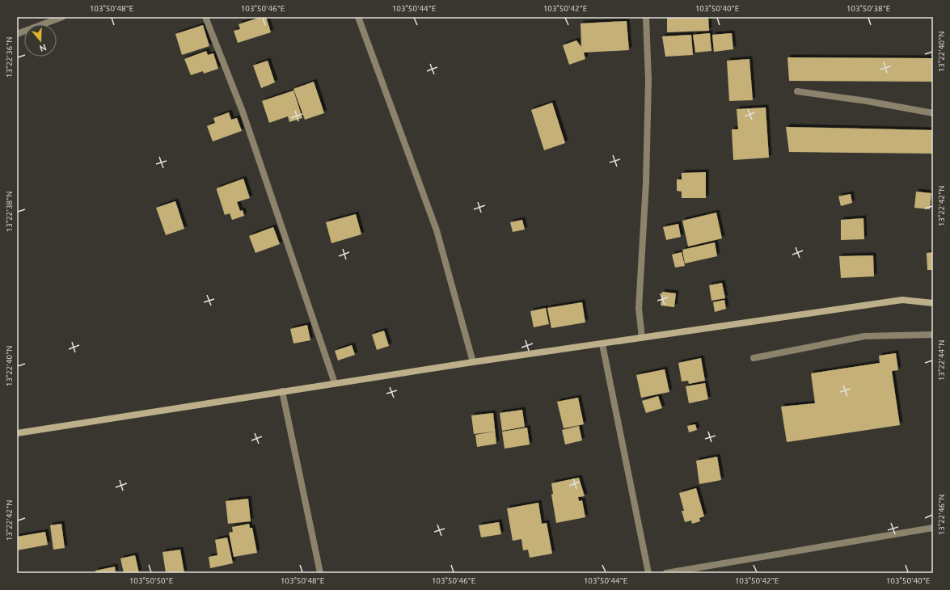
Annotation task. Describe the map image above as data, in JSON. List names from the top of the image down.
{
  "north": "bottom",
  "coordinates": [
    "103°50'48\"E",
    "103°50'46\"E",
    "103°50'44\"E",
    "103°50'42\"E",
    "103°50'40\"E",
    "103°50'38\"E",
    "13°22'40\"N",
    "13°22'36\"N",
    "13°22'42\"N",
    "13°22'38\"N",
    "13°22'44\"N",
    "13°22'46\"N",
    "103°50'50\"E"
  ]
}
